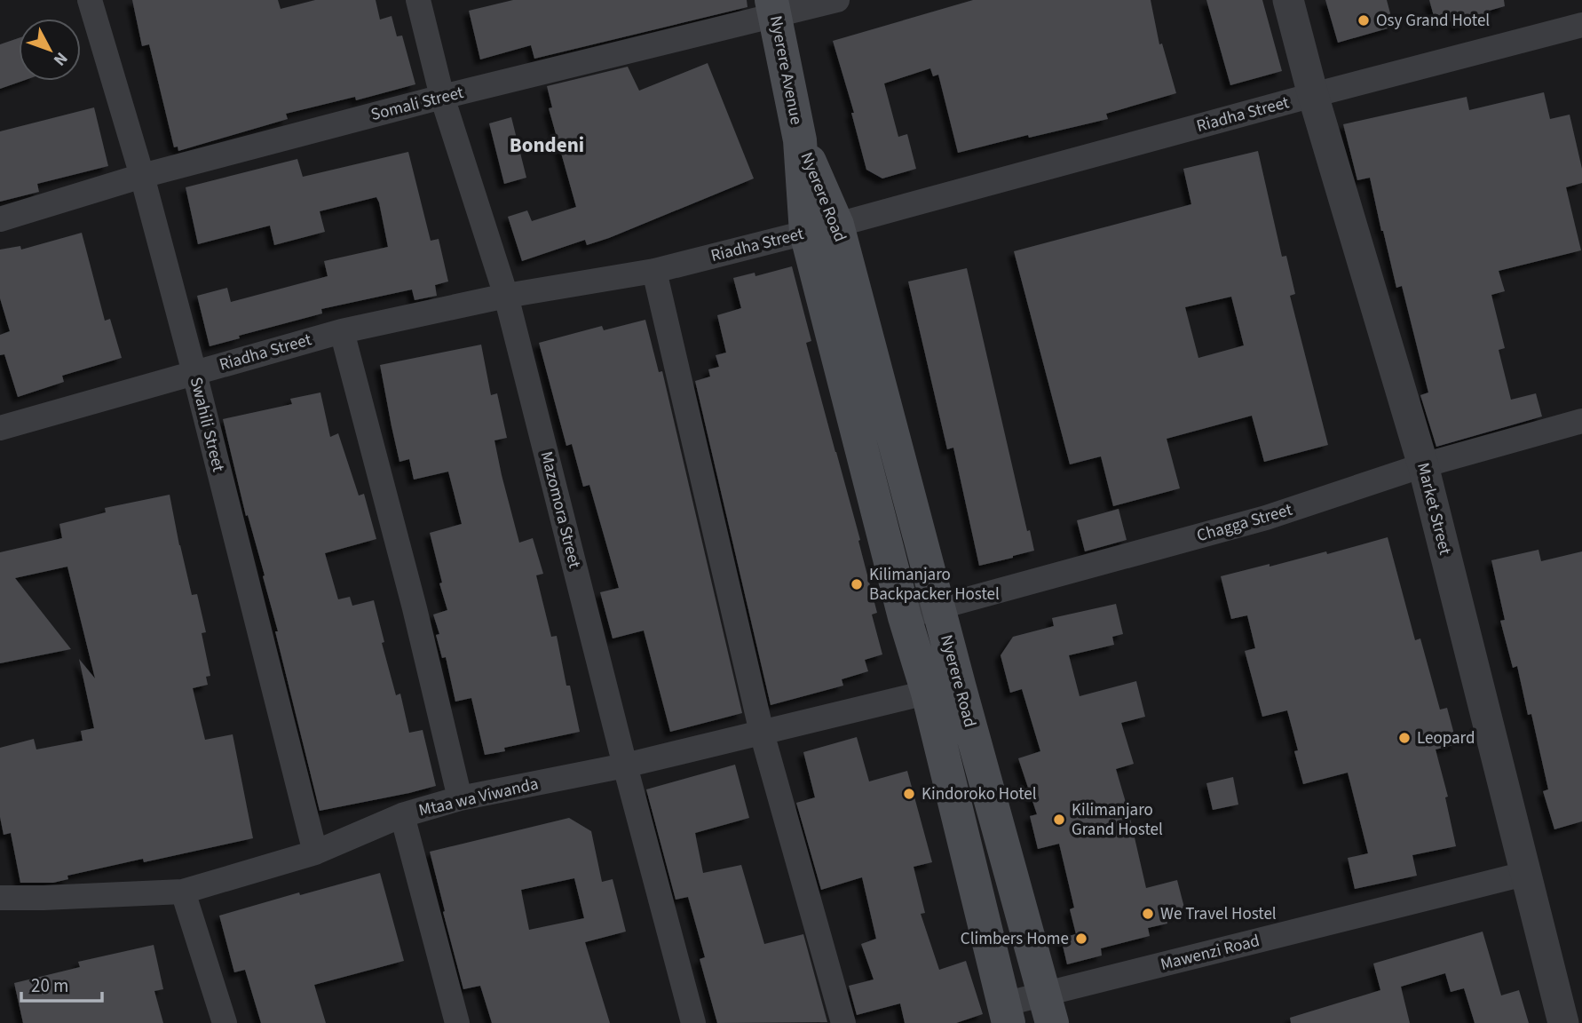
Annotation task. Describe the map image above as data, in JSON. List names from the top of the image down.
{
  "streets": {
    "main road": ["Nyerere Avenue", "Nyerere Road"],
    "street": [
      "Somali Street",
      "Riadha Street",
      "Swahili Street",
      "Market Street",
      "Mazomora Street",
      "Chagga Street",
      "Mtaa wa Viwanda",
      "Mawenzi Road"
    ]
  },
  "crossings": [
    ["Nyerere Avenue", "Somali Street"],
    ["Nyerere Avenue", "Nyerere Road"],
    ["Somali Street", "Swahili Street"],
    ["Somali Street", "Mazomora Street"],
    ["Riadha Street", "Nyerere Road"],
    ["Riadha Street", "Swahili Street"],
    ["Riadha Street", "Market Street"],
    ["Riadha Street", "Mazomora Street"],
    ["Nyerere Road", "Chagga Street"],
    ["Nyerere Road", "Mtaa wa Viwanda"],
    ["Nyerere Road", "Mawenzi Road"],
    ["Swahili Street", "Mtaa wa Viwanda"],
    ["Market Street", "Chagga Street"],
    ["Market Street", "Mawenzi Road"],
    ["Mazomora Street", "Mtaa wa Viwanda"]
  ],
  "districts": ["Bondeni"],
  "places": [
    "Osy Grand Hotel",
    "Kilimanjaro Backpacker Hostel",
    "Leopard",
    "Kindoroko Hotel",
    "Kilimanjaro Grand Hostel",
    "We Travel Hostel",
    "Climbers Home"
  ],
  "scale_bar": "20 m",
  "north": "bottom right"
}
